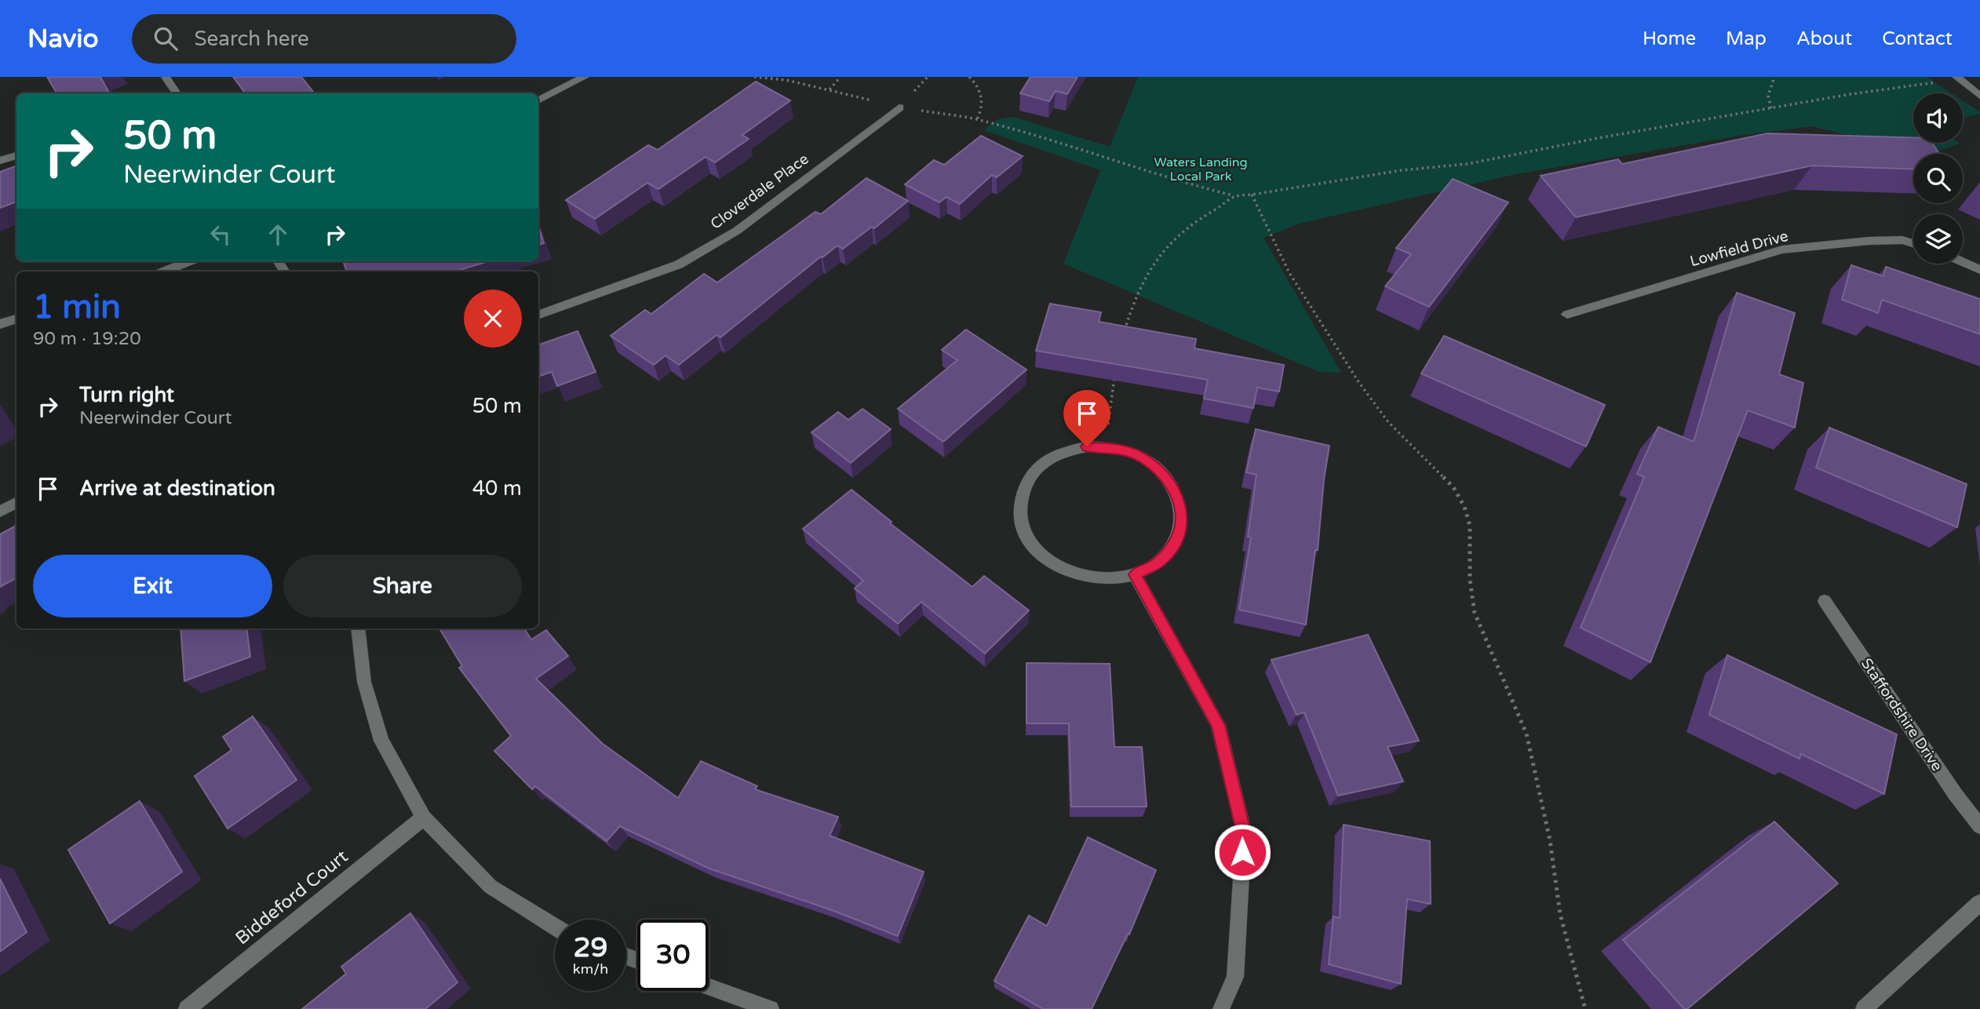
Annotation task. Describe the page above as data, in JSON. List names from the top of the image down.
{
  "streets": {
    "street": [
      "Cloverdale Place",
      "Lowfield Drive",
      "Staffordshire Drive",
      "Biddeford Court"
    ]
  },
  "parks": ["Waters Landing Local Park"],
  "page": {
    "header": "Navio",
    "search": "Search here",
    "nav": [
      "Home",
      "Map",
      "About",
      "Contact"
    ],
    "turn": ["50 m", "Neerwinder Court"],
    "heading": ["1 min", "90 m · 19:20"],
    "list": [
      {
        "name": "Turn right",
        "note": "Neerwinder Court",
        "value": "50 m"
      },
      {
        "name": "Arrive at destination",
        "value": "40 m"
      }
    ],
    "buttons": ["Exit", "Share"],
    "speed": "29 km/h",
    "limit": "30"
  }
}
